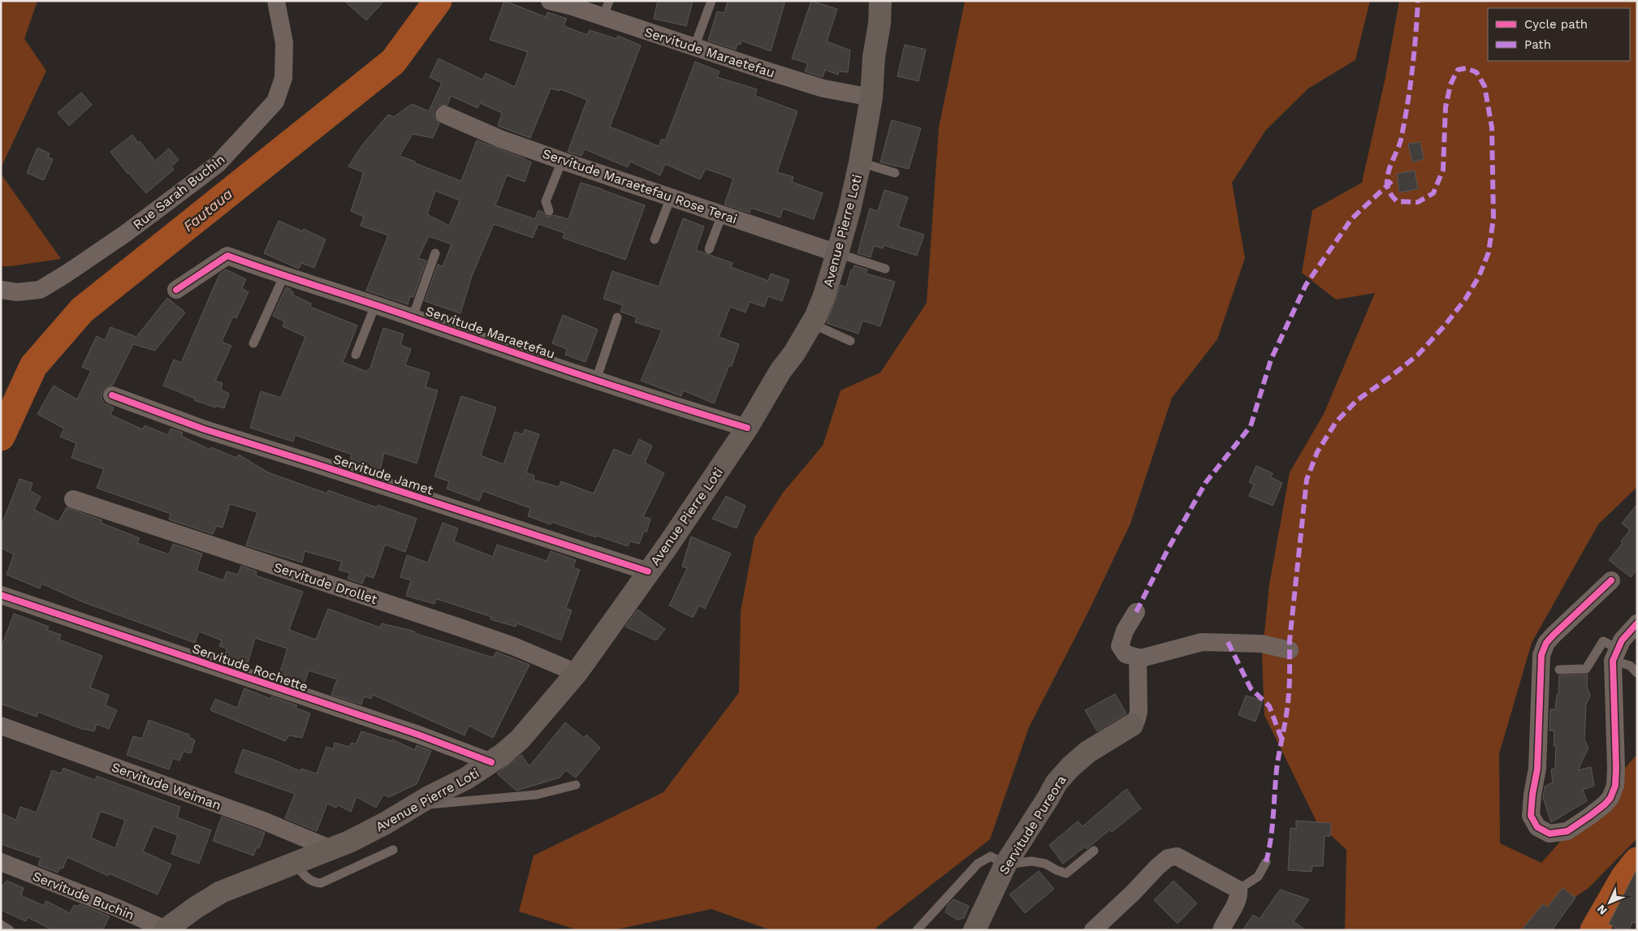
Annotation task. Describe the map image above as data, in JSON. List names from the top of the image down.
{
  "streets": {
    "main road": ["Avenue Pierre Loti", "Servitude Pureora"],
    "street": [
      "Servitude Maraetefau",
      "Servitude Maraetefau Rose Terai",
      "Rue Sarah Buchin",
      "Servitude Jamet",
      "Servitude Drollet",
      "Servitude Rochette",
      "Servitude Weiman",
      "Servitude Buchin"
    ]
  },
  "crossings": [
    ["Servitude Maraetefau", "Avenue Pierre Loti"],
    ["Servitude Maraetefau Rose Terai", "Avenue Pierre Loti"],
    ["Avenue Pierre Loti", "Servitude Jamet"],
    ["Avenue Pierre Loti", "Servitude Drollet"],
    ["Avenue Pierre Loti", "Servitude Rochette"],
    ["Avenue Pierre Loti", "Servitude Weiman"],
    ["Avenue Pierre Loti", "Servitude Buchin"]
  ],
  "water": ["Fautaua"],
  "legend": ["Cycle path", "Path"],
  "north": "bottom left"
}
